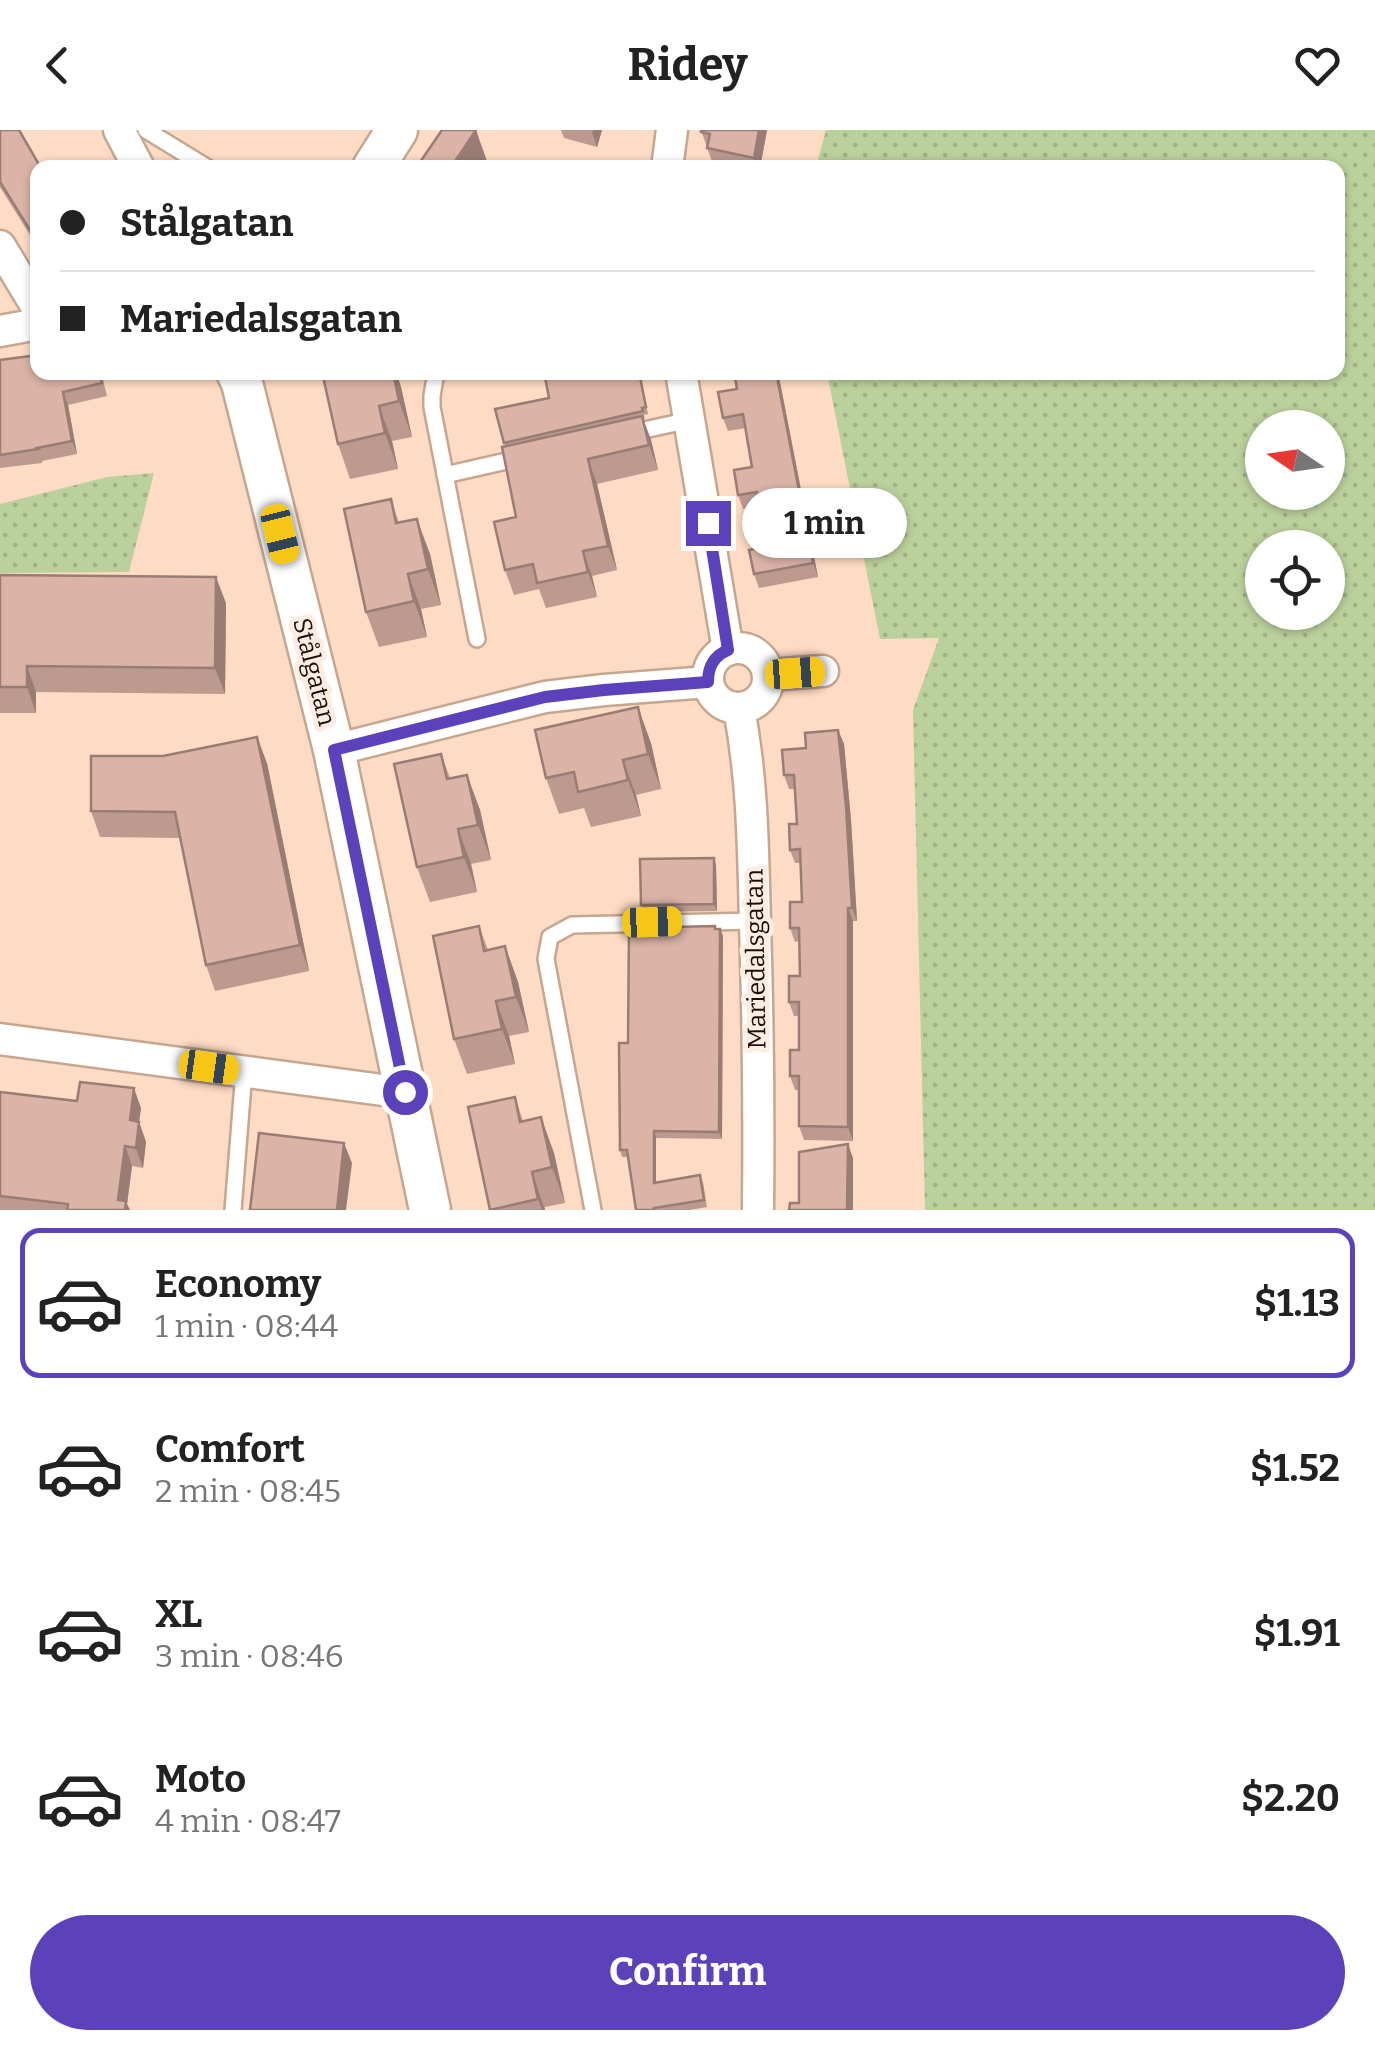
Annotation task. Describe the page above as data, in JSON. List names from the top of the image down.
{
  "streets": {
    "street": ["Stålgatan", "Mariedalsgatan"]
  },
  "north": "left",
  "page": {
    "header": "Ridey",
    "banner": ["Stålgatan", "Mariedalsgatan"],
    "bubble": "1 min",
    "list": [
      {
        "name": "Economy",
        "note": "1 min · 08:44",
        "value": "$1.13"
      },
      {
        "name": "Comfort",
        "note": "2 min · 08:45",
        "value": "$1.52"
      },
      {
        "name": "XL",
        "note": "3 min · 08:46",
        "value": "$1.91"
      },
      {
        "name": "Moto",
        "note": "4 min · 08:47",
        "value": "$2.20"
      }
    ],
    "buttons": "Confirm"
  }
}
